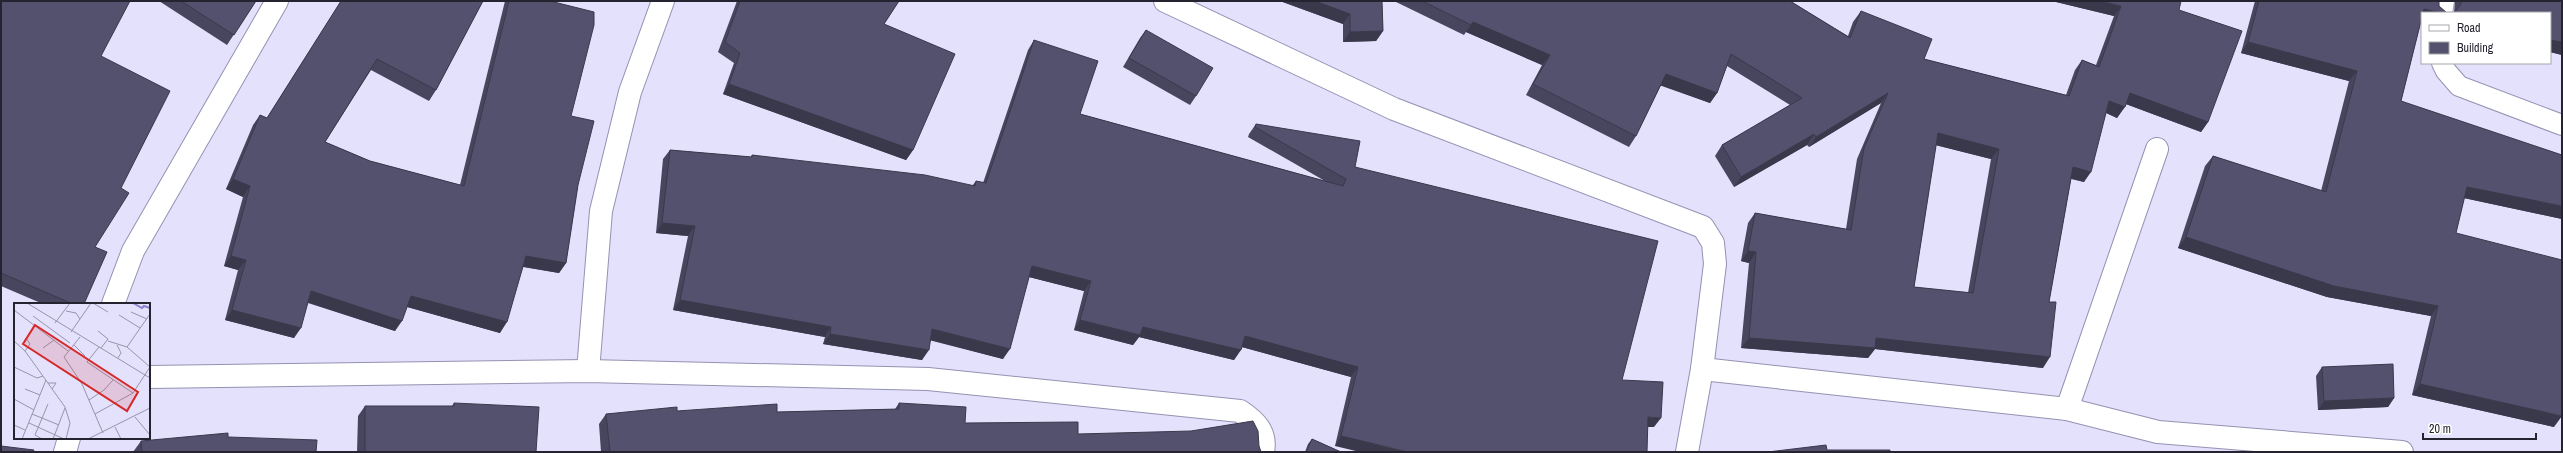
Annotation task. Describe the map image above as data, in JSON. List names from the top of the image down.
{
  "legend": ["Road", "Building"],
  "scale_bar": "20 m"
}
